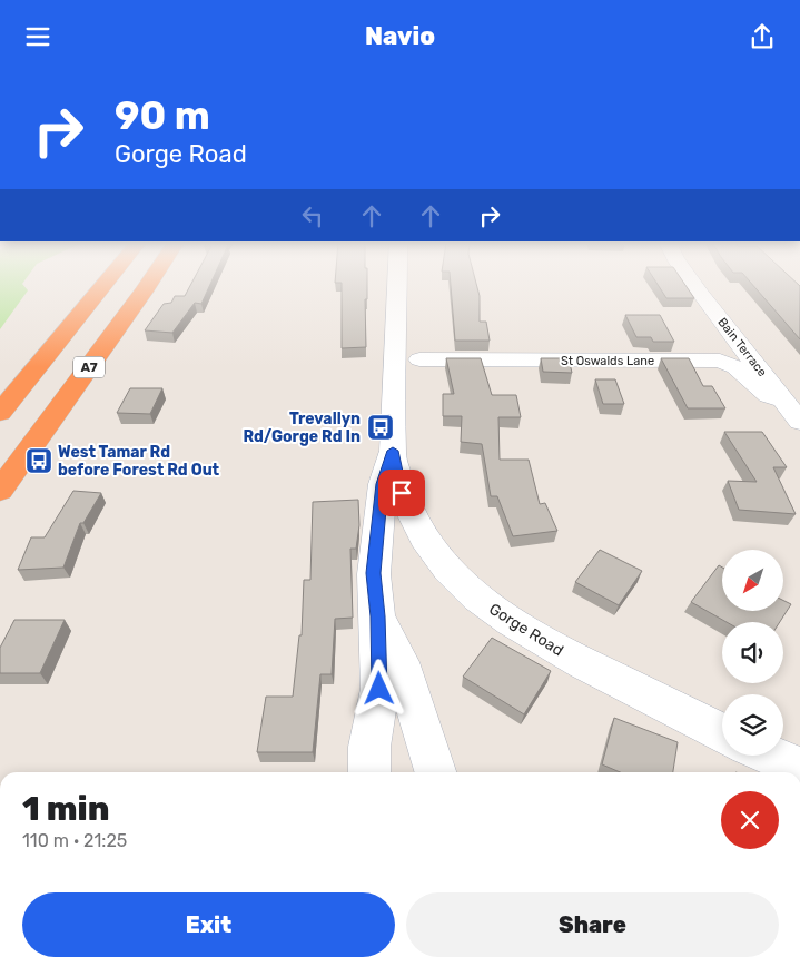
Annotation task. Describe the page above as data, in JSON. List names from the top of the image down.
{
  "streets": {
    "highway": ["A7"],
    "street": ["Bain Terrace", "St Oswalds Lane", "Gorge Road"]
  },
  "crossings": [
    ["Bain Terrace", "St Oswalds Lane"]
  ],
  "places": {
    "bus stop": ["Trevallyn Rd/Gorge Rd In", "West Tamar Rd before Forest Rd Out"]
  },
  "north": "bottom left",
  "page": {
    "header": "Navio",
    "turn": ["90 m", "Gorge Road"],
    "heading": ["1 min", "110 m · 21:25"],
    "buttons": ["Exit", "Share"]
  }
}
